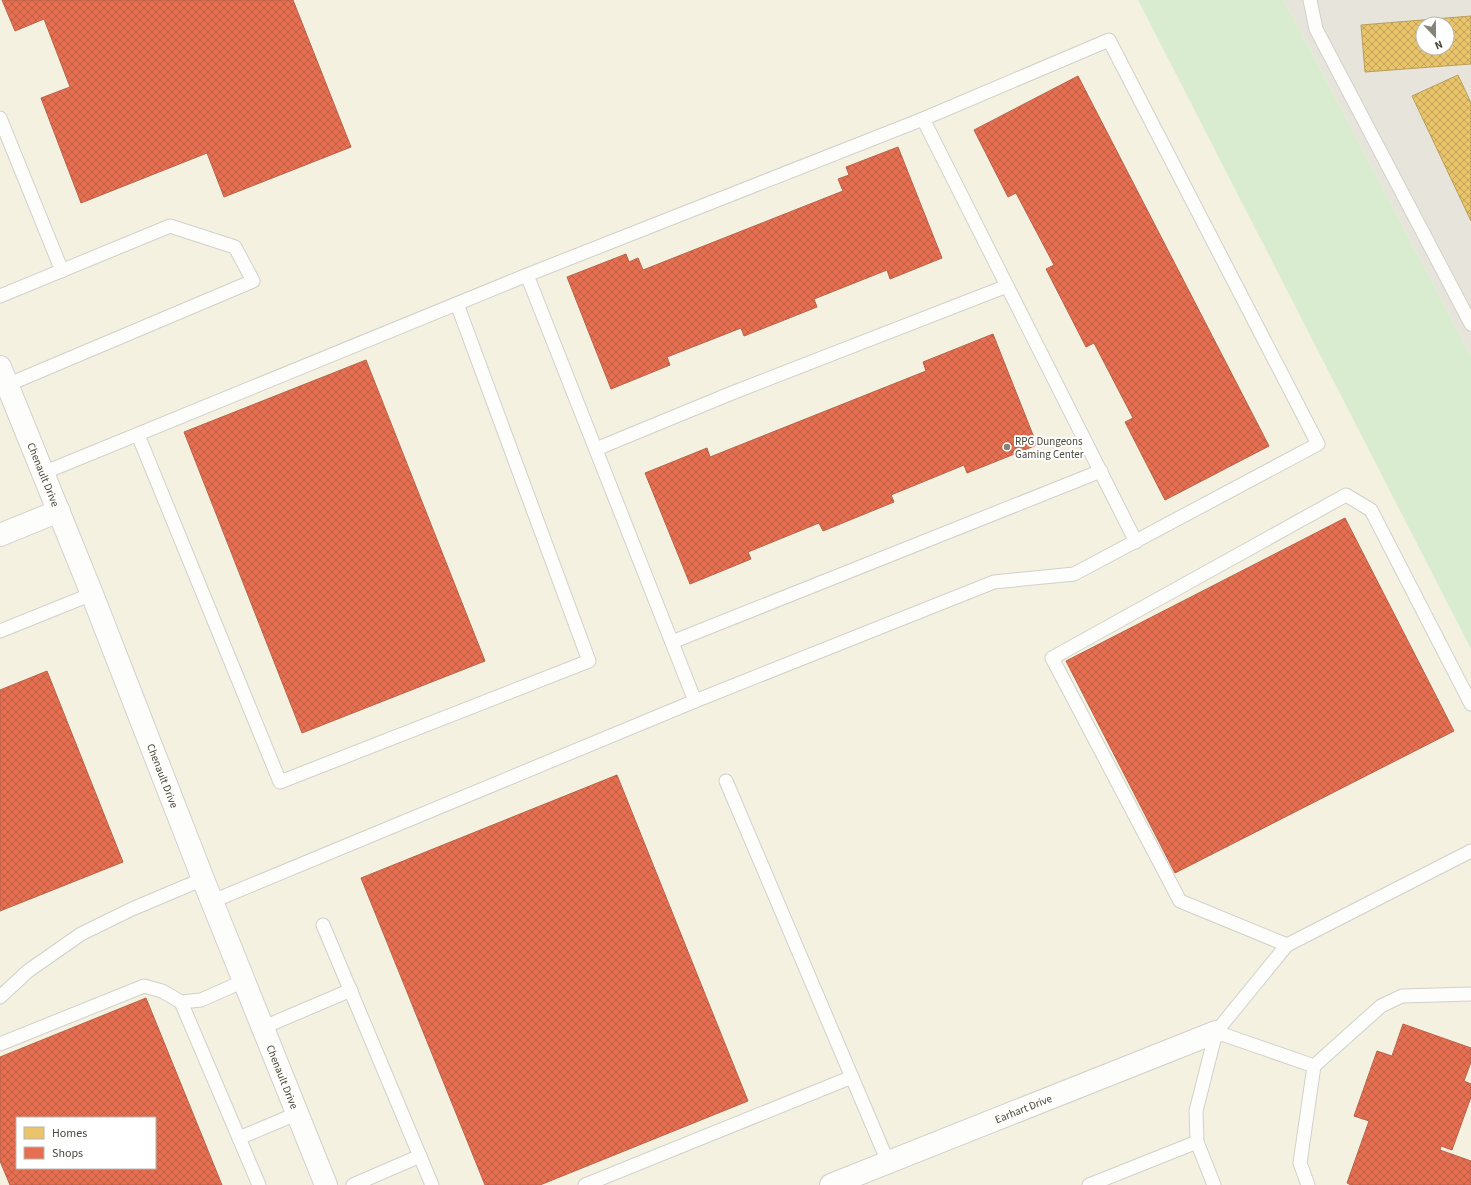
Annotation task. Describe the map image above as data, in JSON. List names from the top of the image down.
{
  "streets": {
    "street": ["Chenault Drive", "Earhart Drive"]
  },
  "places": ["RPG Dungeons Gaming Center"],
  "legend": ["Homes", "Shops"],
  "north": "bottom"
}
